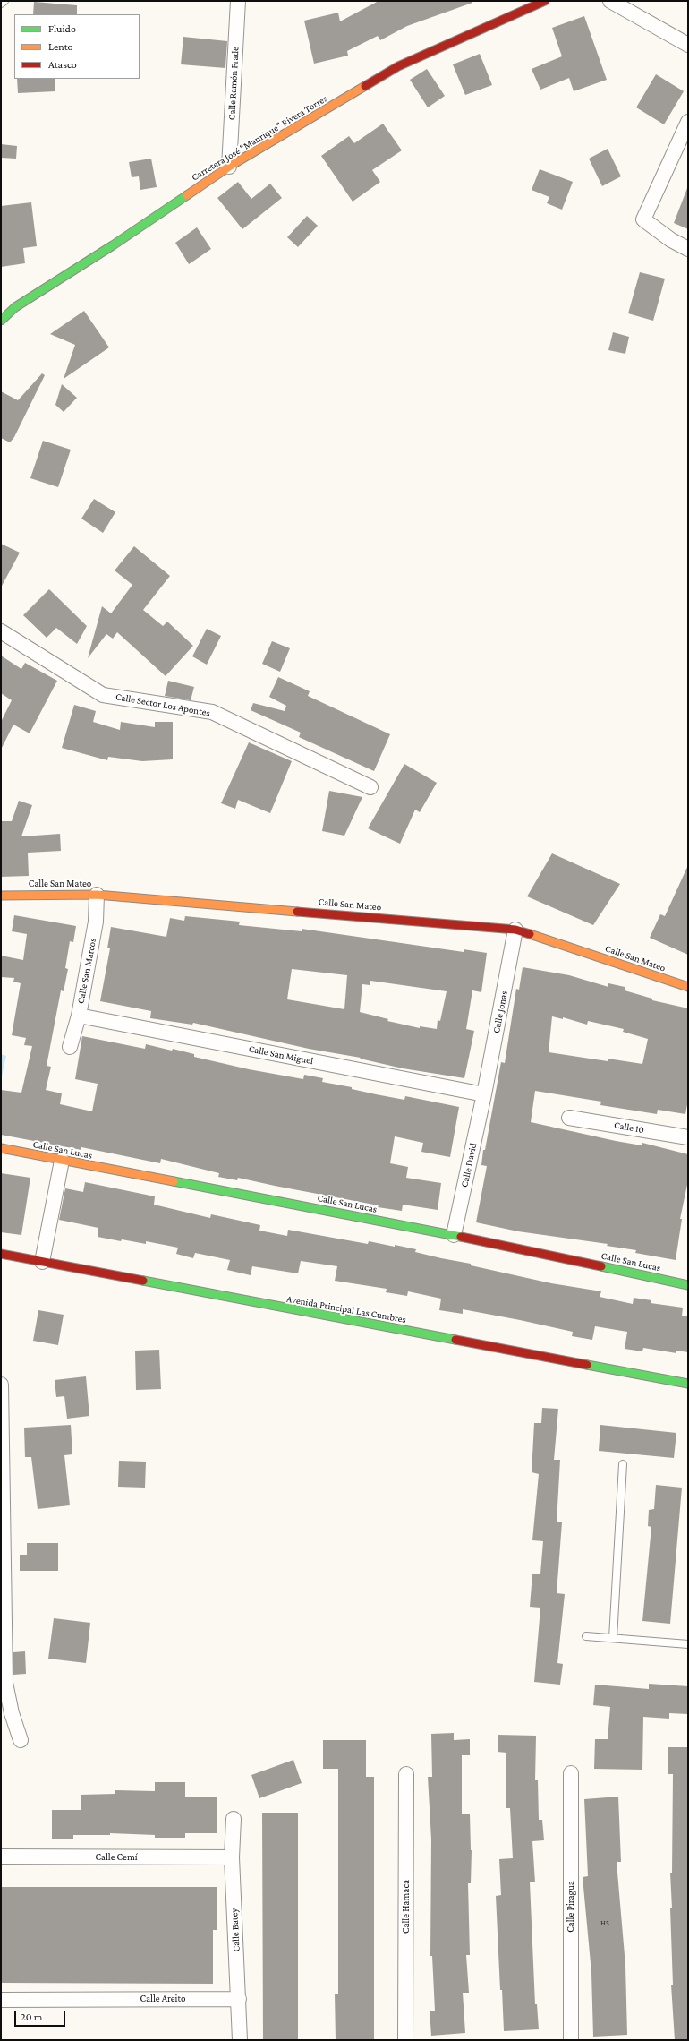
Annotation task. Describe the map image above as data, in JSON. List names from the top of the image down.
{
  "streets": {
    "street": [
      "Calle Ramón Frade",
      "Carretera José \"Manrique\" Rivera Torres",
      "Calle Sector Los Apontes",
      "Calle San Mateo",
      "Calle San Marcos",
      "Calle Jonas",
      "Calle San Miguel",
      "Calle 10",
      "Calle San Lucas",
      "Calle David",
      "Avenida Principal Las Cumbres",
      "Calle Cemí",
      "Calle Hamaca",
      "Calle Piragua",
      "Calle Batey",
      "Calle Areito"
    ]
  },
  "crossings": [
    ["Calle Ramón Frade", "Carretera José \"Manrique\" Rivera Torres"],
    ["Calle San Mateo", "Calle San Marcos"],
    ["Calle San Mateo", "Calle Jonas"],
    ["Calle San Marcos", "Calle San Miguel"],
    ["Calle Jonas", "Calle San Miguel"],
    ["Calle Jonas", "Calle David"],
    ["Calle San Miguel", "Calle David"],
    ["Calle San Lucas", "Calle David"],
    ["Calle Cemí", "Calle Batey"],
    ["Calle Batey", "Calle Areito"]
  ],
  "house_numbers": ["H5"],
  "legend": ["Fluido", "Lento", "Atasco"],
  "scale_bar": "20 m"
}
